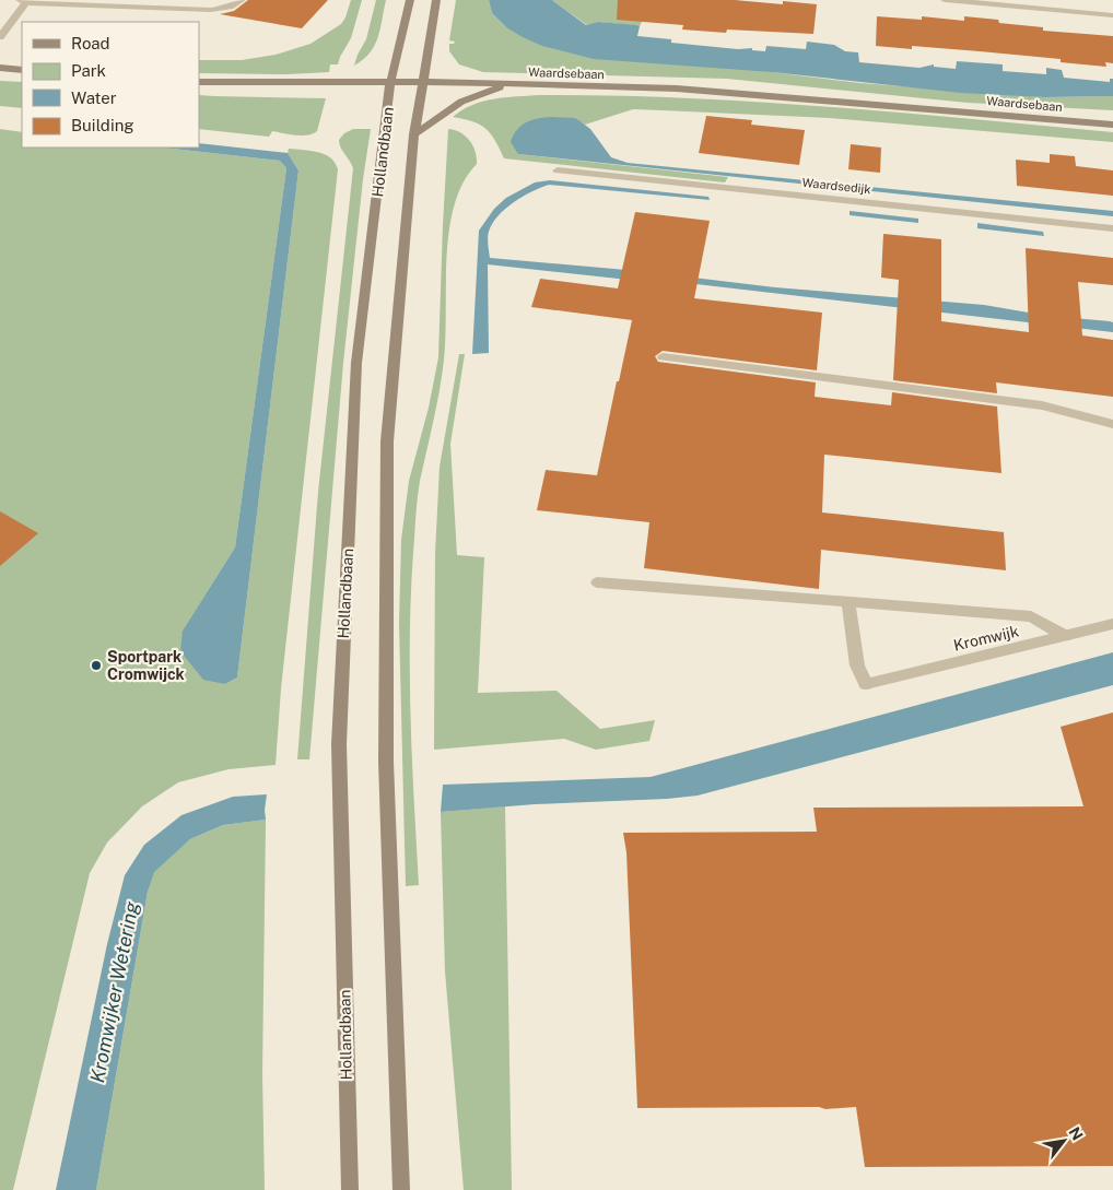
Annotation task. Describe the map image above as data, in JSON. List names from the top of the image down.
{
  "streets": {
    "main road": ["Waardsebaan", "Hollandbaan"],
    "street": ["Waardsedijk", "Kromwijk"]
  },
  "crossings": [
    ["Waardsebaan", "Hollandbaan"]
  ],
  "water": ["Kromwijker Wetering"],
  "places": ["Sportpark Cromwijck"],
  "legend": [
    "Road",
    "Park",
    "Water",
    "Building"
  ],
  "north": "top right"
}
